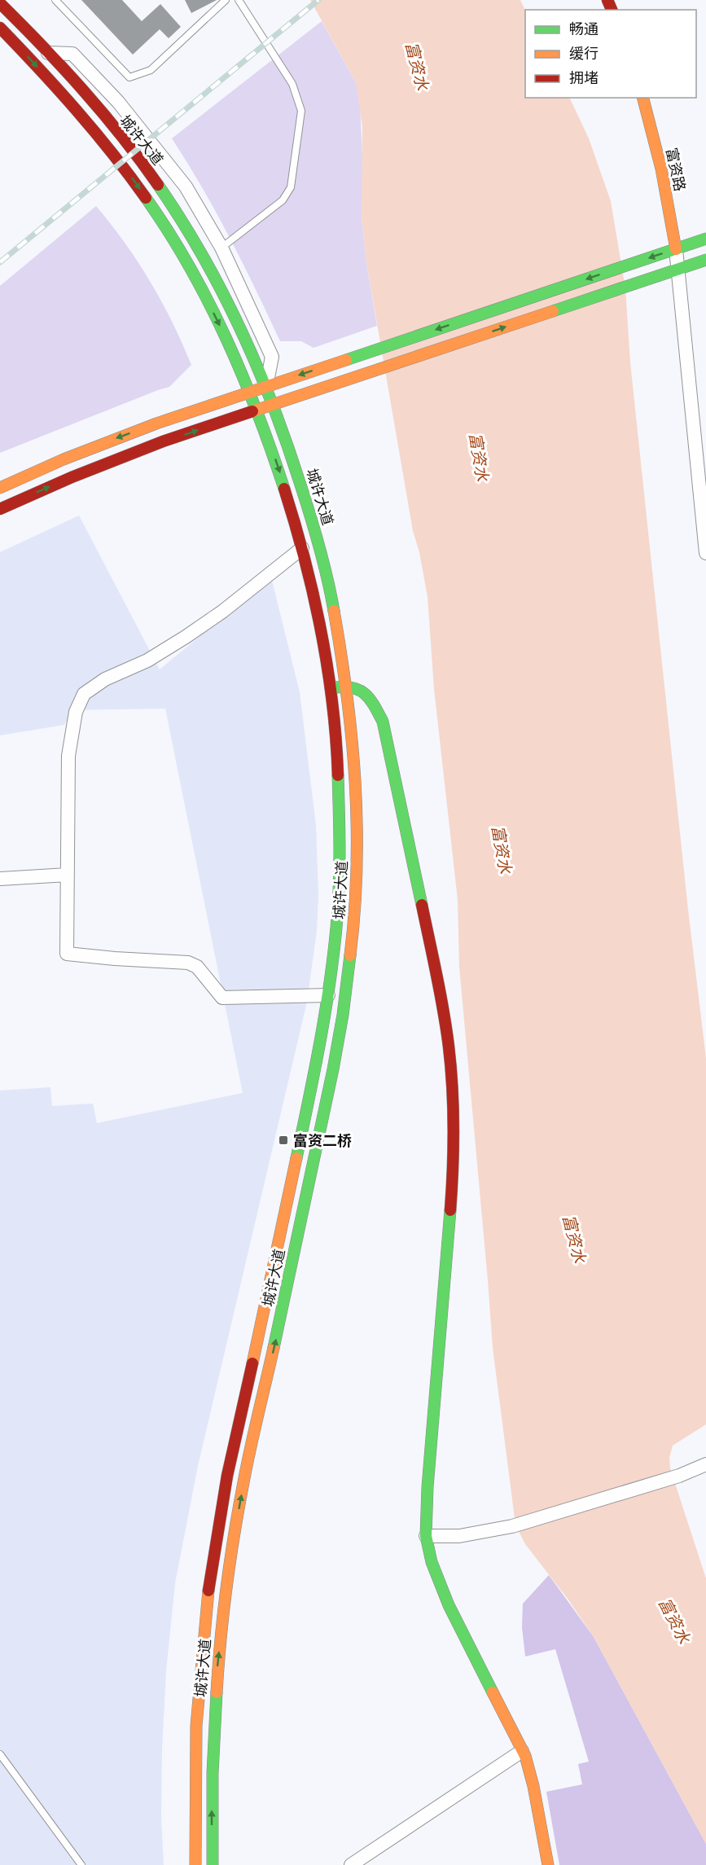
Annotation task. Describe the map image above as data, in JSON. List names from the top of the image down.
{
  "streets": {
    "main road": ["城许大道", "富资路"]
  },
  "water": ["富资水"],
  "places": {
    "transit": ["富资二桥"]
  },
  "legend": ["畅通", "缓行", "拥堵"]
}
